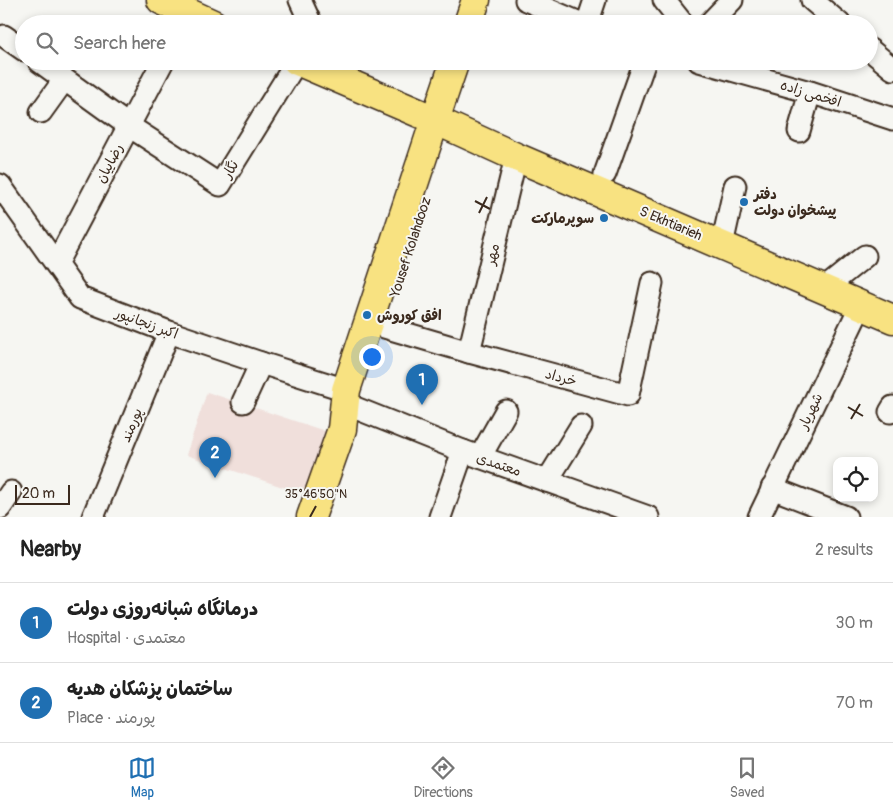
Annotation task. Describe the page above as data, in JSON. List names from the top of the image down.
{
  "streets": {
    "main road": ["S Ekhtiarieh", "Yousef Kolahdooz"],
    "street": [
      "افخمی زاده",
      "رضاییان",
      "نگار",
      "مهر",
      "اکبر زنجانپور",
      "خرداد",
      "شهریار",
      "پورمند",
      "معتمدی"
    ]
  },
  "crossings": [
    ["رضاییان", "نگار"],
    ["رضاییان", "اکبر زنجانپور"],
    ["S Ekhtiarieh", "Yousef Kolahdooz"],
    ["S Ekhtiarieh", "مهر"],
    ["S Ekhtiarieh", "شهریار"],
    ["Yousef Kolahdooz", "اکبر زنجانپور"],
    ["Yousef Kolahdooz", "خرداد"],
    ["Yousef Kolahdooz", "معتمدی"],
    ["مهر", "خرداد"],
    ["اکبر زنجانپور", "پورمند"],
    ["اکبر زنجانپور", "معتمدی"]
  ],
  "places": ["دفتر پیشخوان دولت", "سوپرمارکت", "افق کوروش"],
  "scale_bar": "20 m",
  "page": {
    "search": "Search here",
    "pins": ["1", "2"],
    "scale": "20 m",
    "heading": ["Nearby", "2 results"],
    "list": [
      {
        "mark": "1",
        "name": "درمانگاه شبانه‌روزی دولت",
        "note": "Hospital · معتمدی",
        "value": "30 m"
      },
      {
        "mark": "2",
        "name": "ساختمان پزشکان هدیه",
        "note": "Place · پورمند",
        "value": "70 m"
      }
    ],
    "nav": ["Map", "Directions", "Saved"]
  },
  "coordinates": ["35°46'50\"N"]
}
